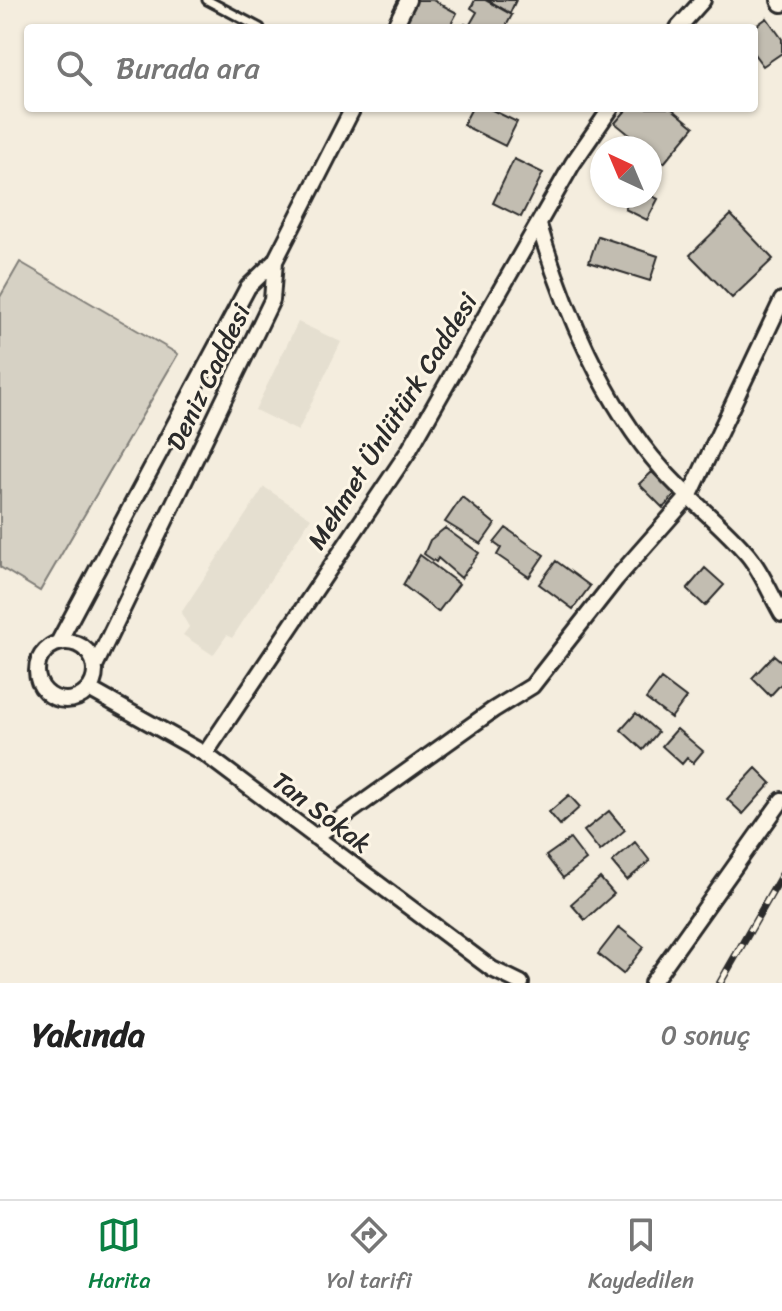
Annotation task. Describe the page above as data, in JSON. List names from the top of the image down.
{
  "streets": {
    "street": ["Deniz Caddesi", "Mehmet Ünlütürk Caddesi", "Tan Sokak"]
  },
  "crossings": [
    ["Deniz Caddesi", "Tan Sokak"],
    ["Mehmet Ünlütürk Caddesi", "Tan Sokak"]
  ],
  "north": "top left",
  "page": {
    "search": "Burada ara",
    "heading": ["Yakında", "0 sonuç"],
    "nav": ["Harita", "Yol tarifi", "Kaydedilen"]
  }
}
